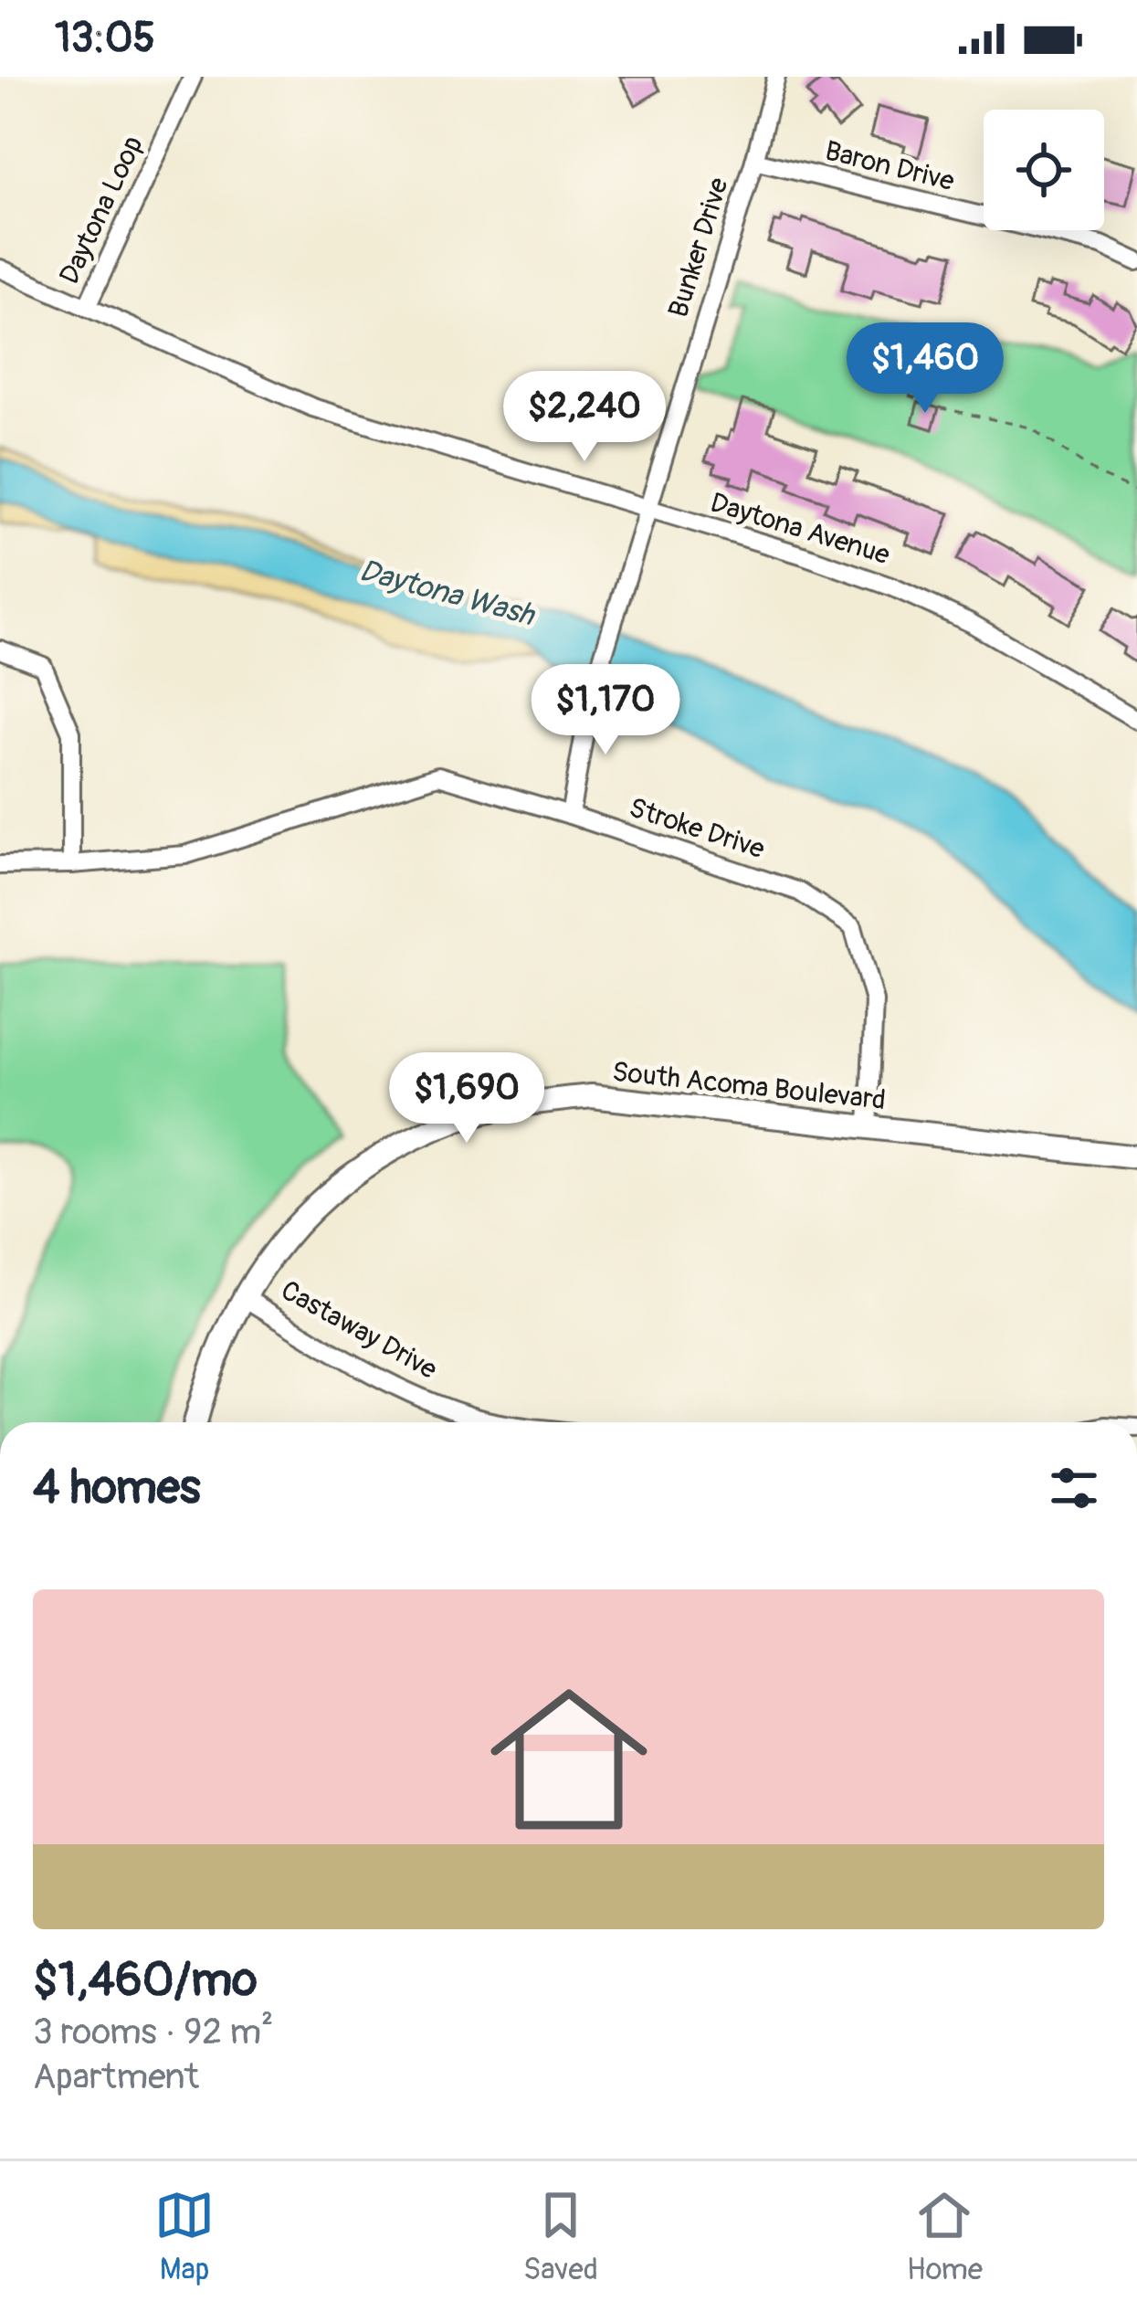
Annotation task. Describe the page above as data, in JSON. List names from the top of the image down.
{
  "streets": {
    "main road": ["South Acoma Boulevard"],
    "street": [
      "Baron Drive",
      "Daytona Loop",
      "Bunker Drive",
      "Daytona Avenue",
      "Stroke Drive",
      "Castaway Drive"
    ]
  },
  "crossings": [
    ["Baron Drive", "Bunker Drive"],
    ["Daytona Loop", "Daytona Avenue"],
    ["Bunker Drive", "Daytona Avenue"],
    ["Bunker Drive", "Stroke Drive"],
    ["Stroke Drive", "South Acoma Boulevard"],
    ["South Acoma Boulevard", "Castaway Drive"]
  ],
  "water": ["Daytona Wash"],
  "page": {
    "status": "13:05",
    "price": [
      "$1,460",
      "$2,240",
      "$1,170",
      "$1,690"
    ],
    "heading": "4 homes",
    "list": [
      {
        "name": "$1,460/mo",
        "note": "3 rooms · 92 m² · Apartment"
      }
    ],
    "tabs": ["Map", "Saved", "Home"]
  }
}
